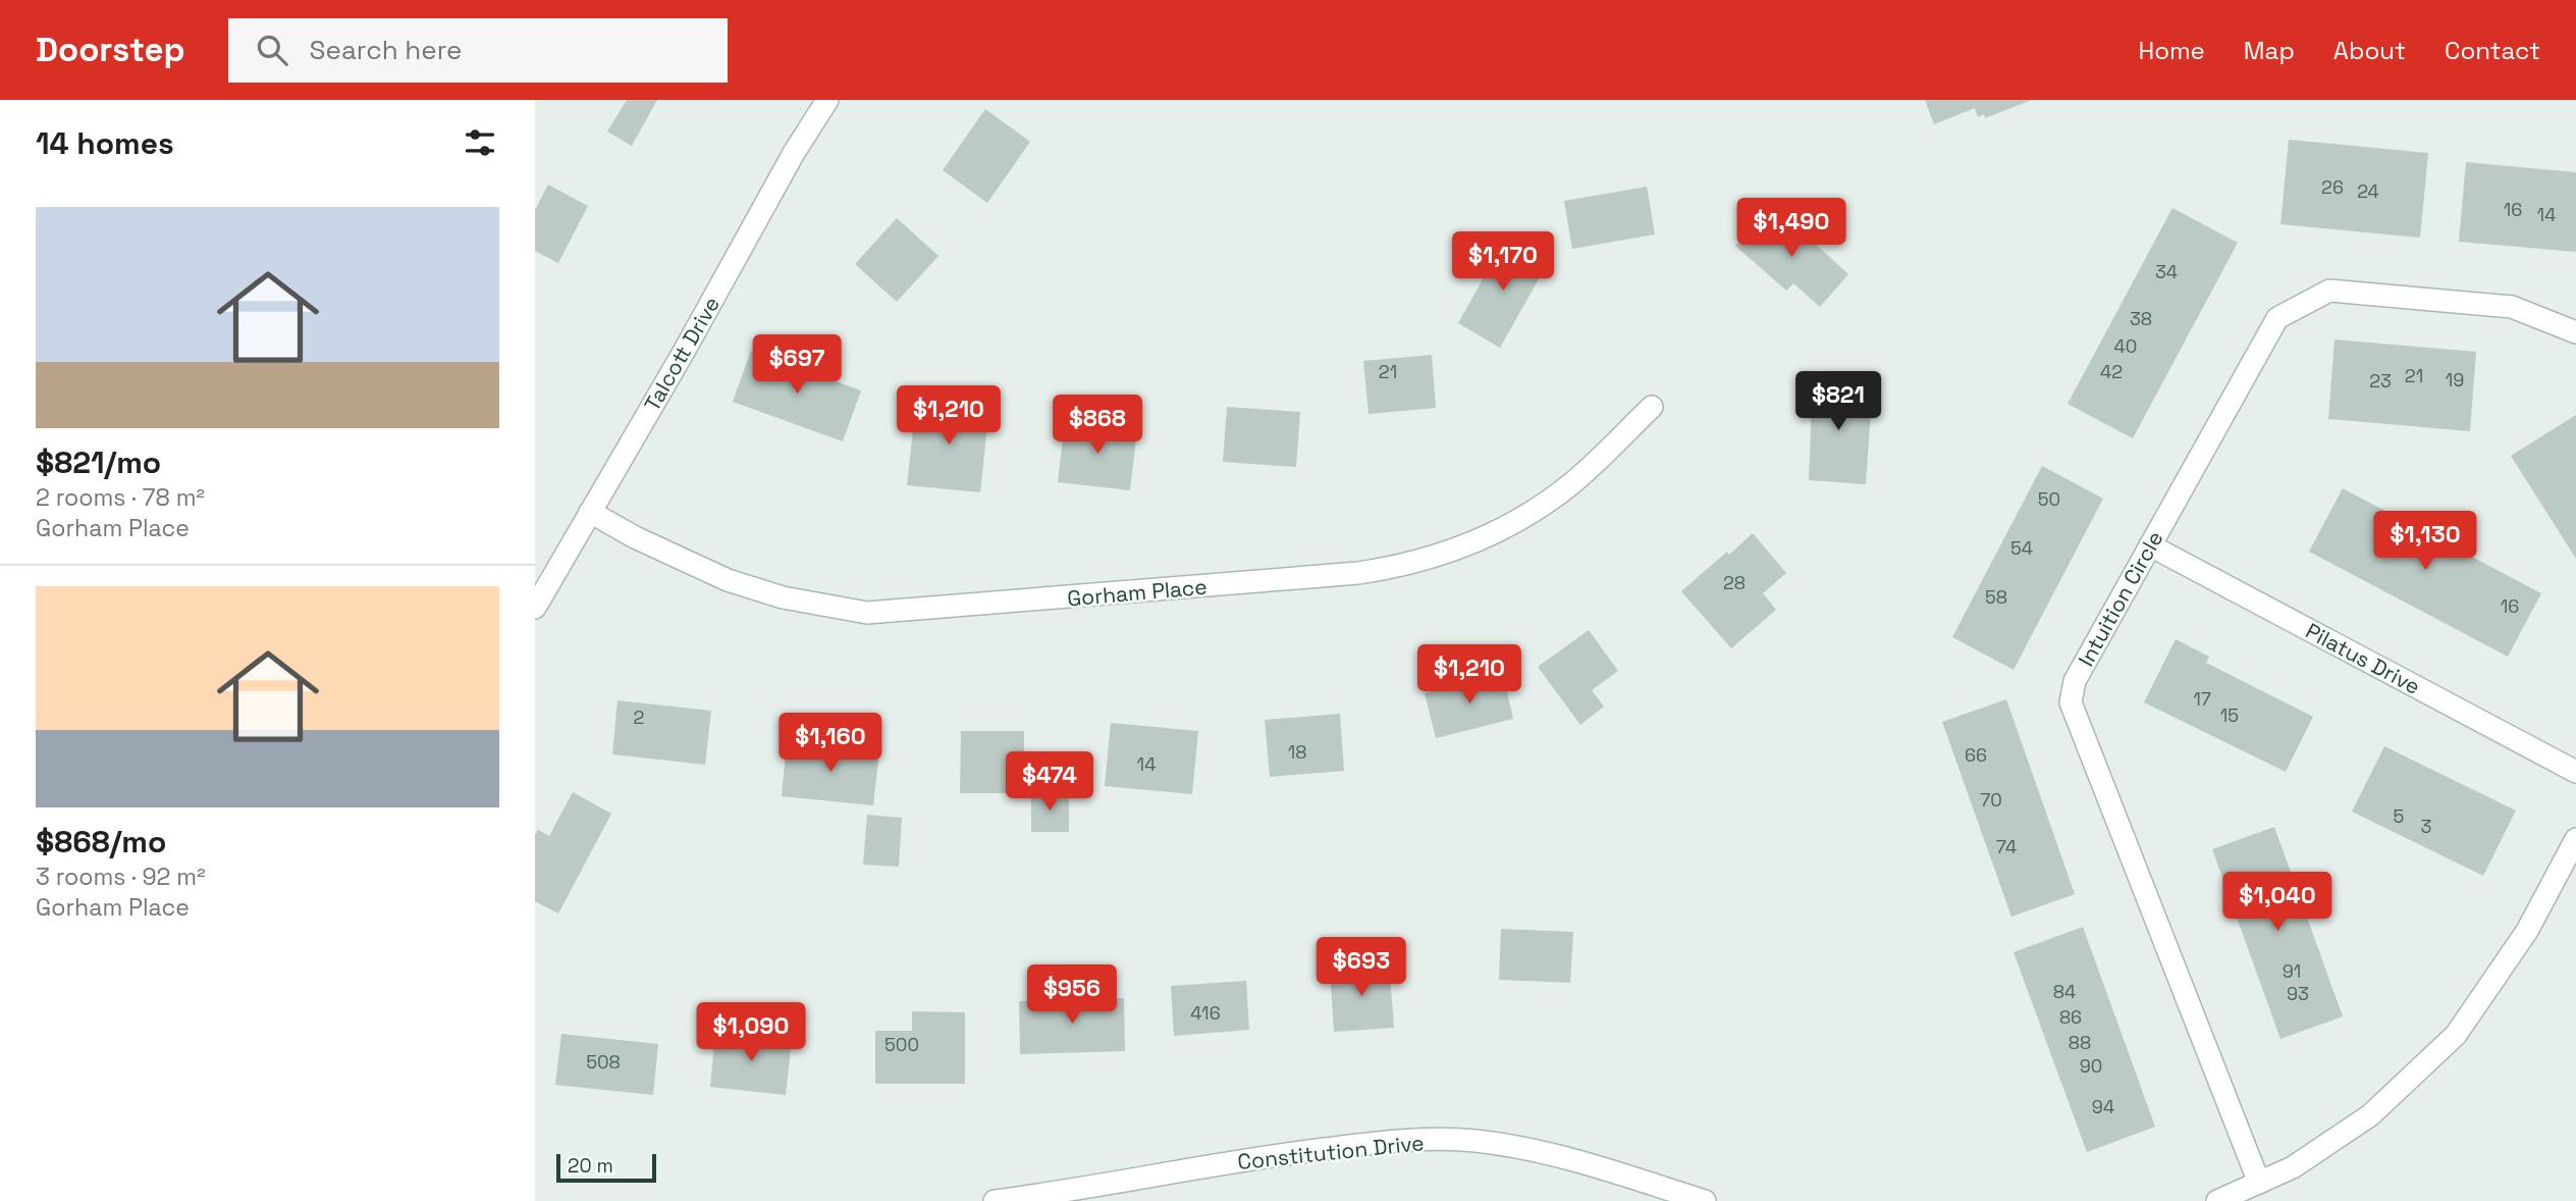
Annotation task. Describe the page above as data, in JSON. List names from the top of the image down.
{
  "streets": {
    "street": [
      "Talcott Drive",
      "Gorham Place",
      "Intuition Circle",
      "Pilatus Drive",
      "Constitution Drive"
    ]
  },
  "crossings": [
    ["Talcott Drive", "Gorham Place"],
    ["Intuition Circle", "Pilatus Drive"]
  ],
  "house_numbers": [
    "26",
    "24",
    "16",
    "14",
    "34",
    "38",
    "40",
    "21",
    "42",
    "21",
    "19",
    "23",
    "50",
    "54",
    "28",
    "58",
    "16",
    "17",
    "15",
    "2",
    "18",
    "66",
    "14",
    "70",
    "5",
    "3",
    "74",
    "91",
    "84",
    "93",
    "416",
    "86",
    "88",
    "500",
    "508",
    "90",
    "94"
  ],
  "scale_bar": "20 m",
  "page": {
    "header": "Doorstep",
    "search": "Search here",
    "nav": [
      "Home",
      "Map",
      "About",
      "Contact"
    ],
    "heading": "14 homes",
    "list": [
      {
        "name": "$821/mo",
        "note": "2 rooms · 78 m² · Gorham Place"
      },
      {
        "name": "$868/mo",
        "note": "3 rooms · 92 m² · Gorham Place"
      }
    ],
    "price": [
      "$1,490",
      "$1,170",
      "$697",
      "$821",
      "$1,210",
      "$868",
      "$1,130",
      "$1,210",
      "$1,160",
      "$474",
      "$1,040",
      "$693",
      "$956",
      "$1,090"
    ],
    "scale": "20 m"
  }
}
